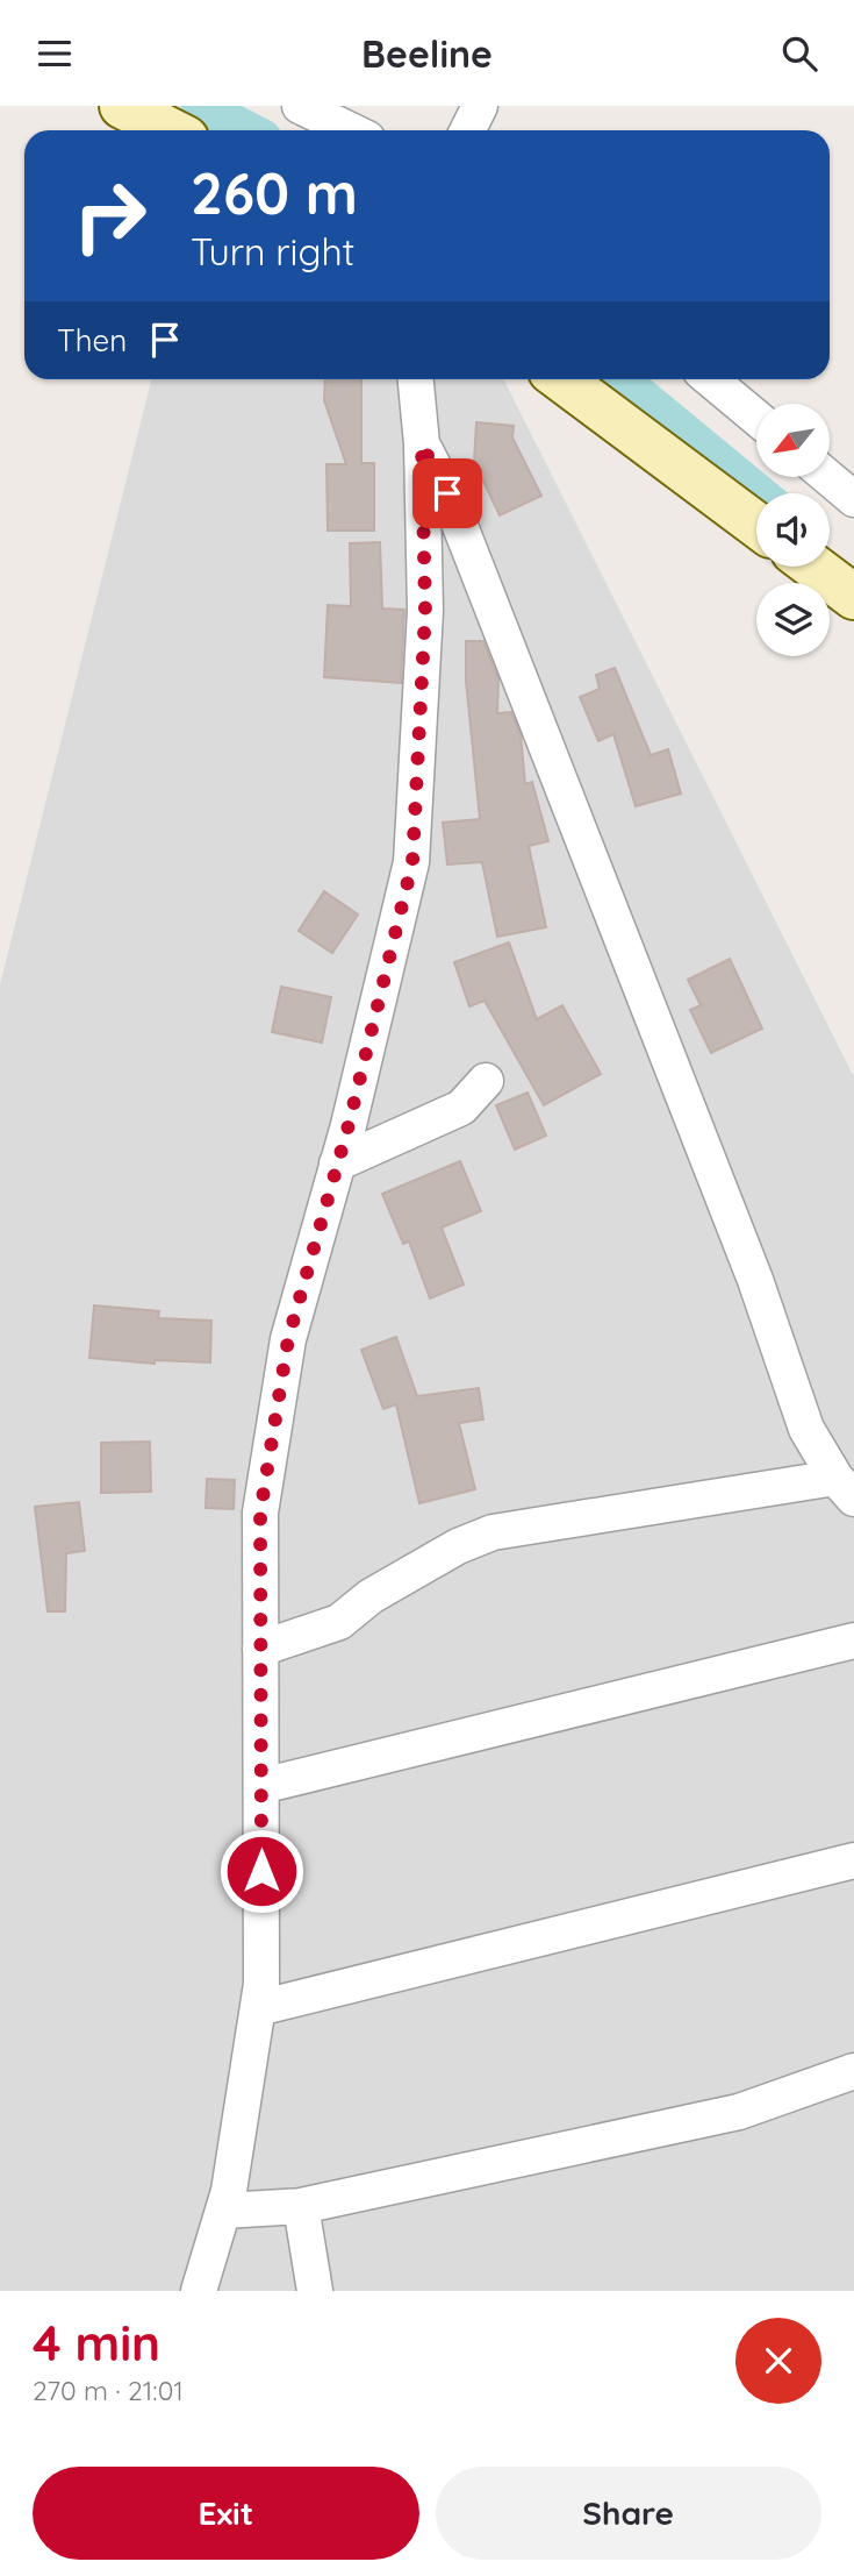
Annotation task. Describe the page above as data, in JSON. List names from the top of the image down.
{
  "north": "bottom left",
  "page": {
    "header": "Beeline",
    "turn": ["260 m", "Turn right"],
    "then": "Then",
    "heading": ["4 min", "270 m · 21:01"],
    "buttons": ["Exit", "Share"]
  }
}
